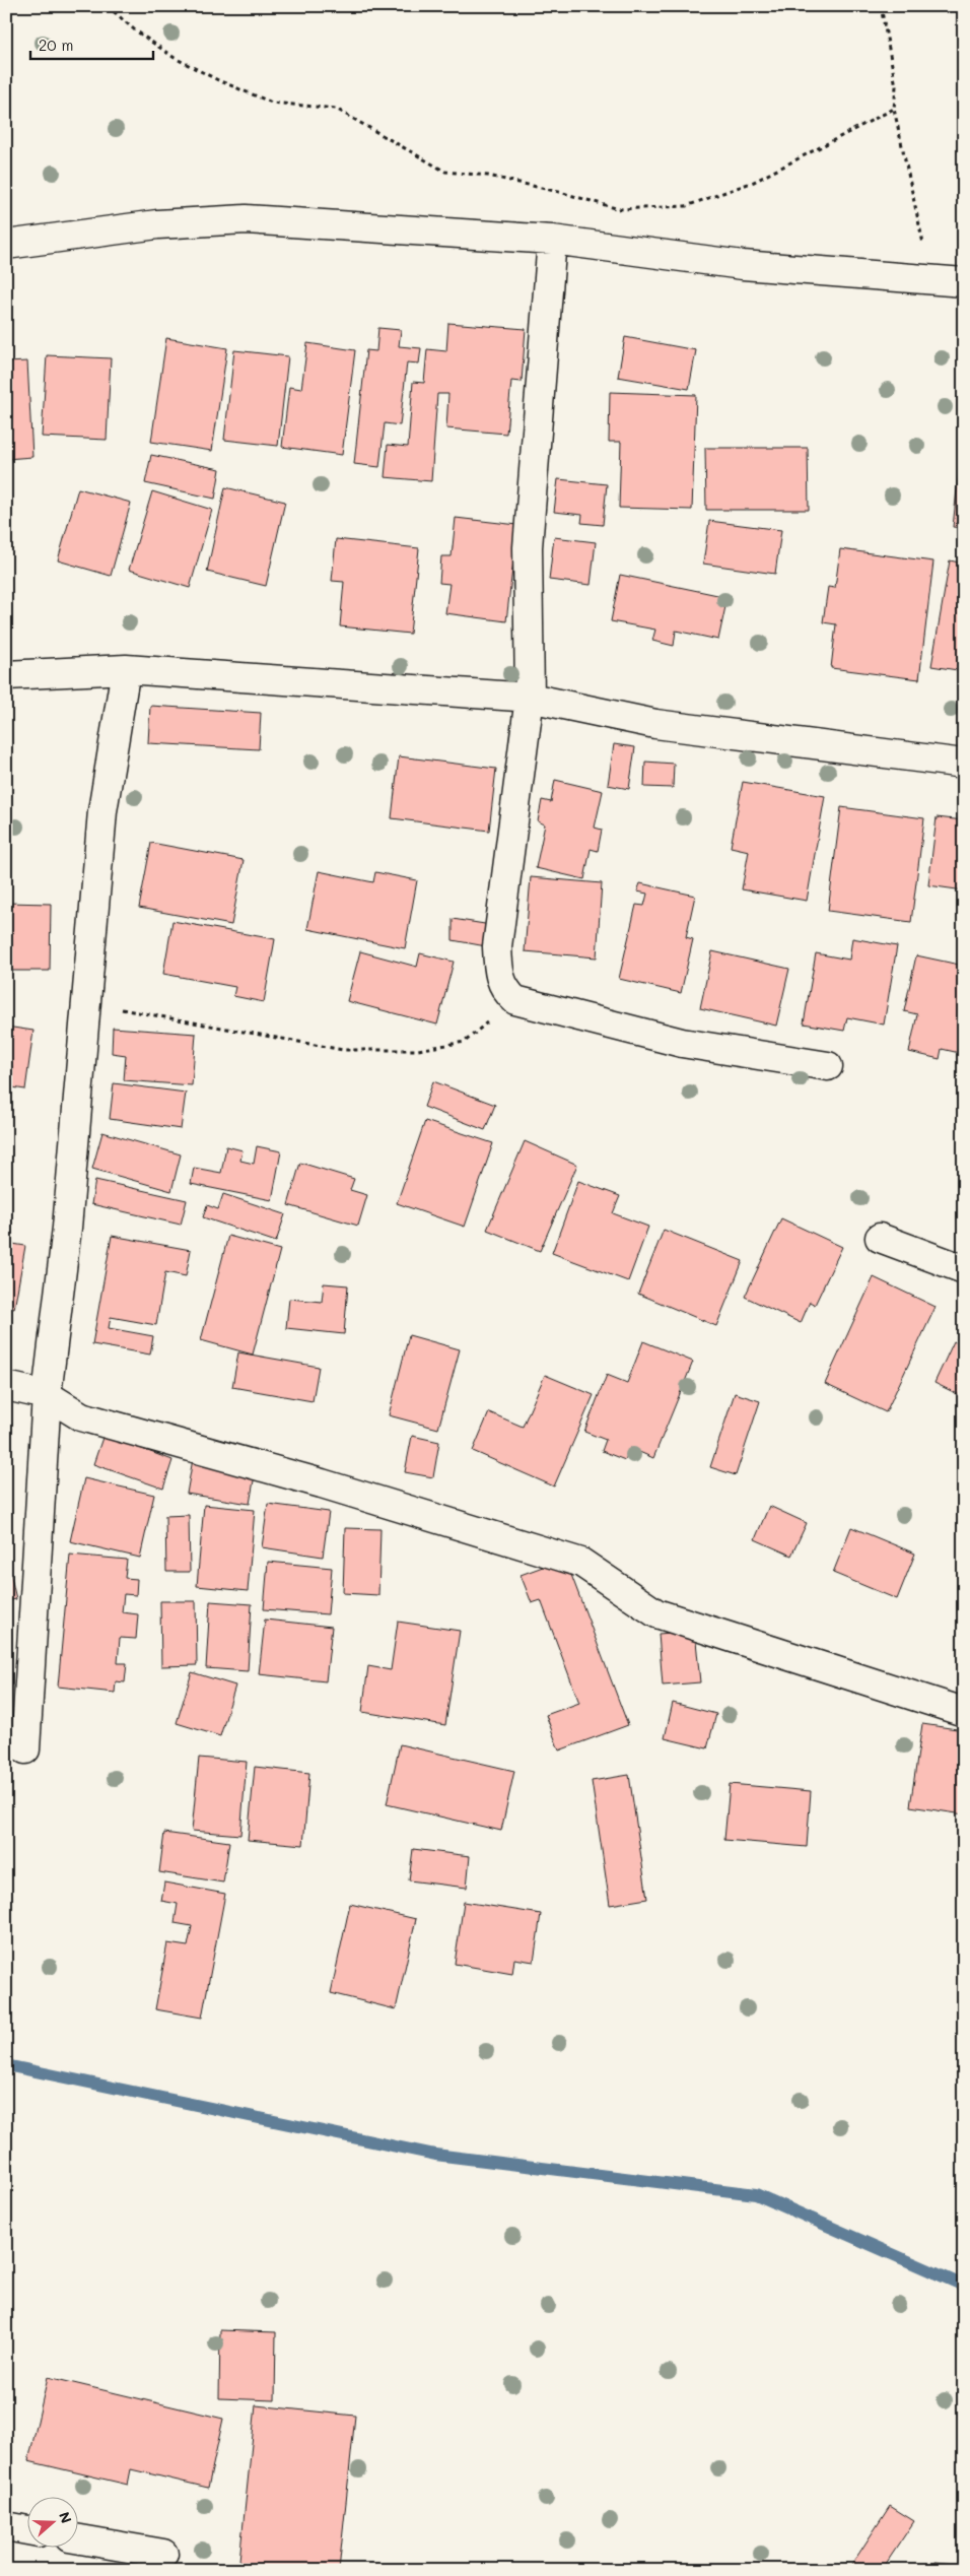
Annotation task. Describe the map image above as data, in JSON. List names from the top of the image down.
{
  "scale_bar": "20 m",
  "north": "right"
}
